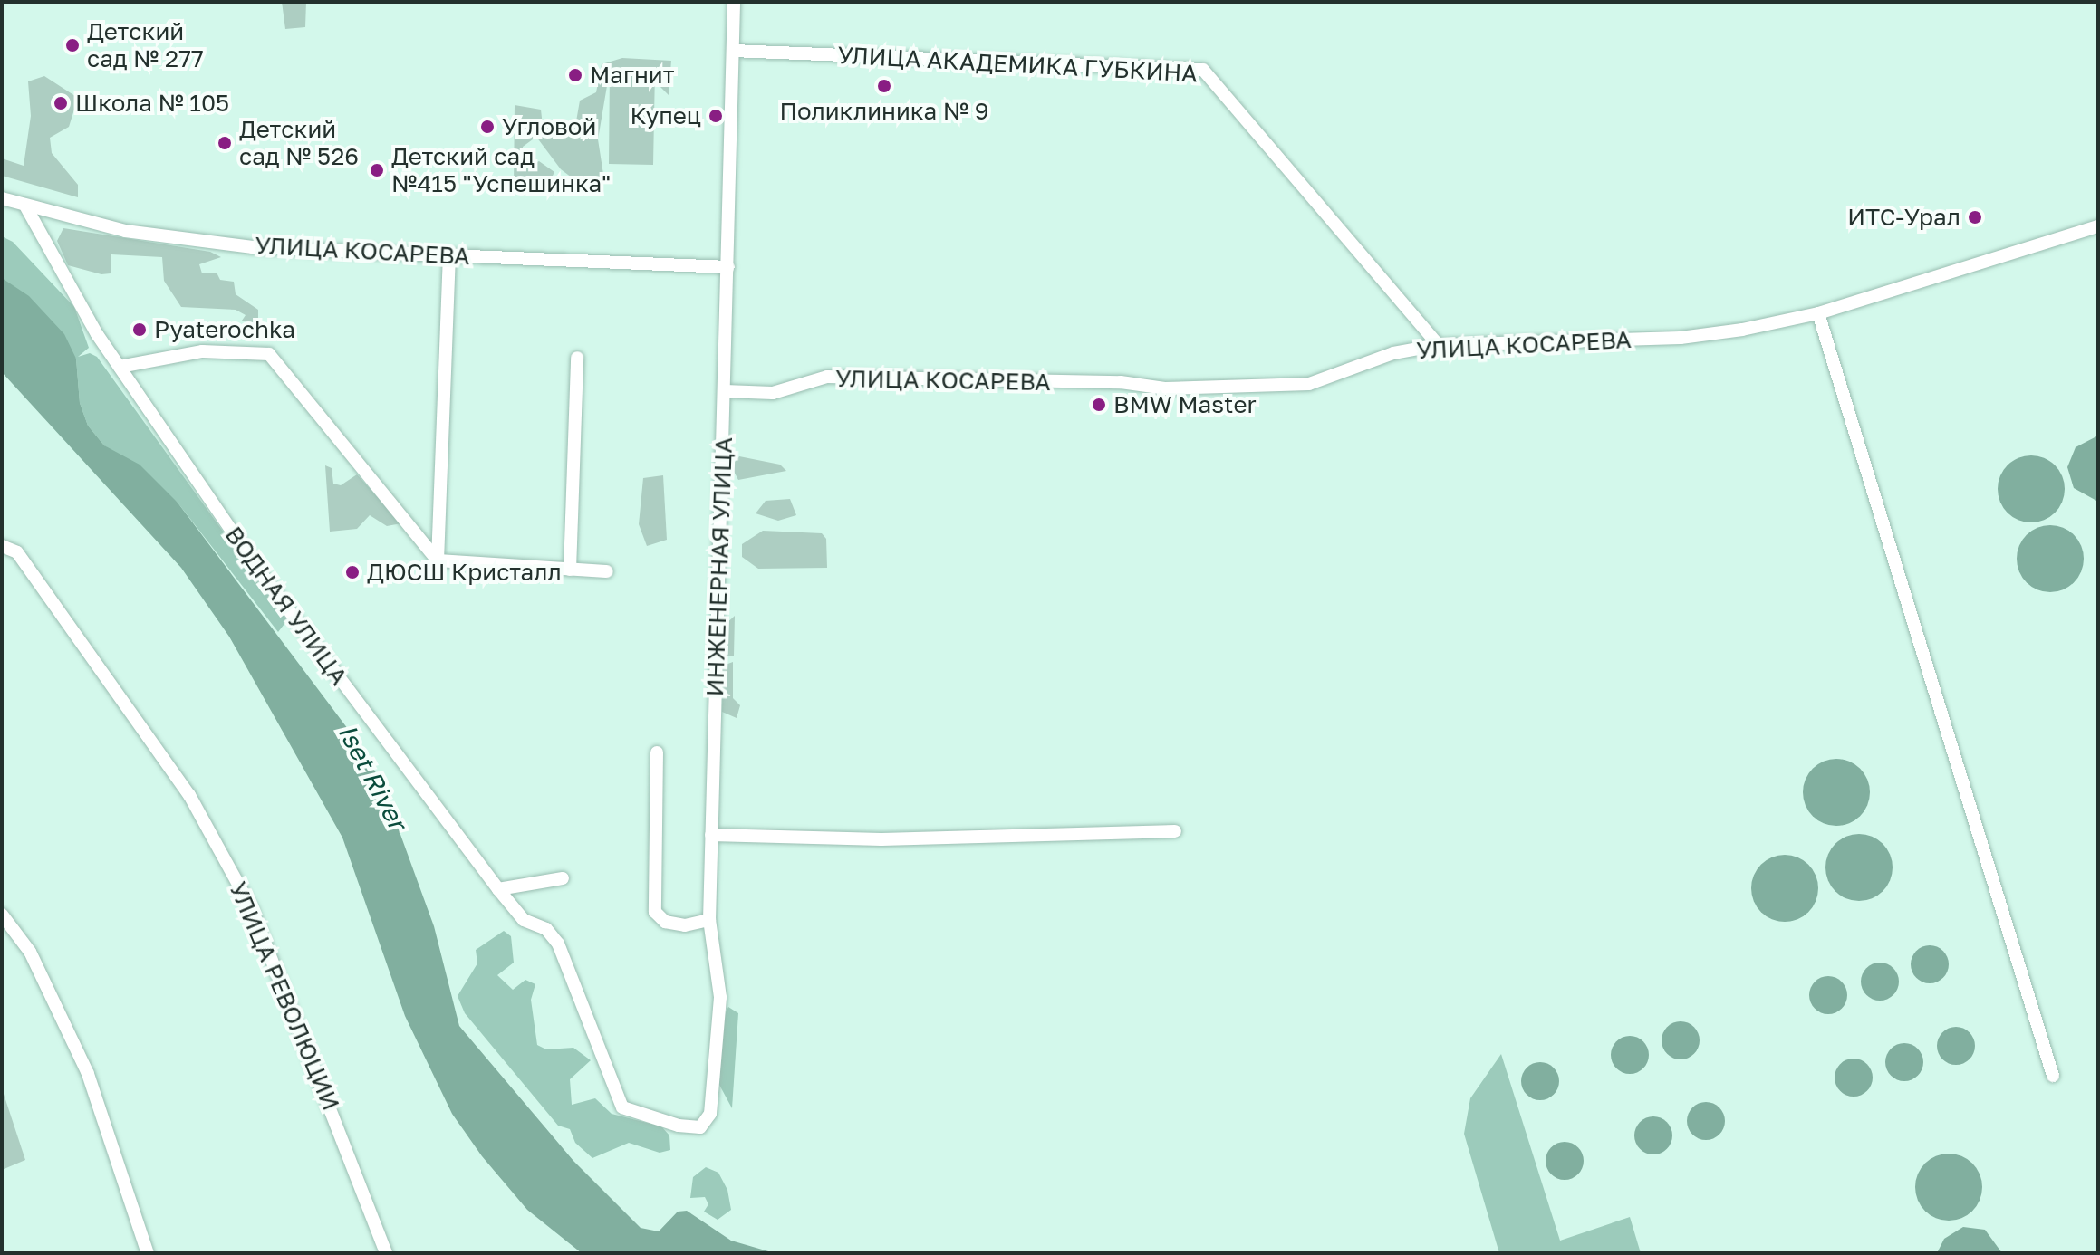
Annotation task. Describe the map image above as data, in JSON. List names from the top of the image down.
{
  "streets": {
    "street": [
      "УЛИЦА АКАДЕМИКА ГУБКИНА",
      "УЛИЦА КОСАРЕВА",
      "ИНЖЕНЕРНАЯ УЛИЦА",
      "ВОДНАЯ УЛИЦА",
      "УЛИЦА РЕВОЛЮЦИИ"
    ]
  },
  "crossings": [
    ["УЛИЦА АКАДЕМИКА ГУБКИНА", "УЛИЦА КОСАРЕВА"],
    ["УЛИЦА АКАДЕМИКА ГУБКИНА", "ИНЖЕНЕРНАЯ УЛИЦА"],
    ["УЛИЦА КОСАРЕВА", "ИНЖЕНЕРНАЯ УЛИЦА"],
    ["УЛИЦА КОСАРЕВА", "ВОДНАЯ УЛИЦА"],
    ["ИНЖЕНЕРНАЯ УЛИЦА", "ВОДНАЯ УЛИЦА"]
  ],
  "water": ["Iset River"],
  "places": [
    "Детcкий сад № 277",
    "Магнит",
    "Поликлиника № 9",
    "Школа № 105",
    "Купец",
    "Угловой",
    "Детcкий сад № 526",
    "Детский сад №415 \"Успешинка\"",
    "ИТС-Урал",
    "Pyaterochka",
    "BMW Master",
    "ДЮСШ Кристалл"
  ]
}
